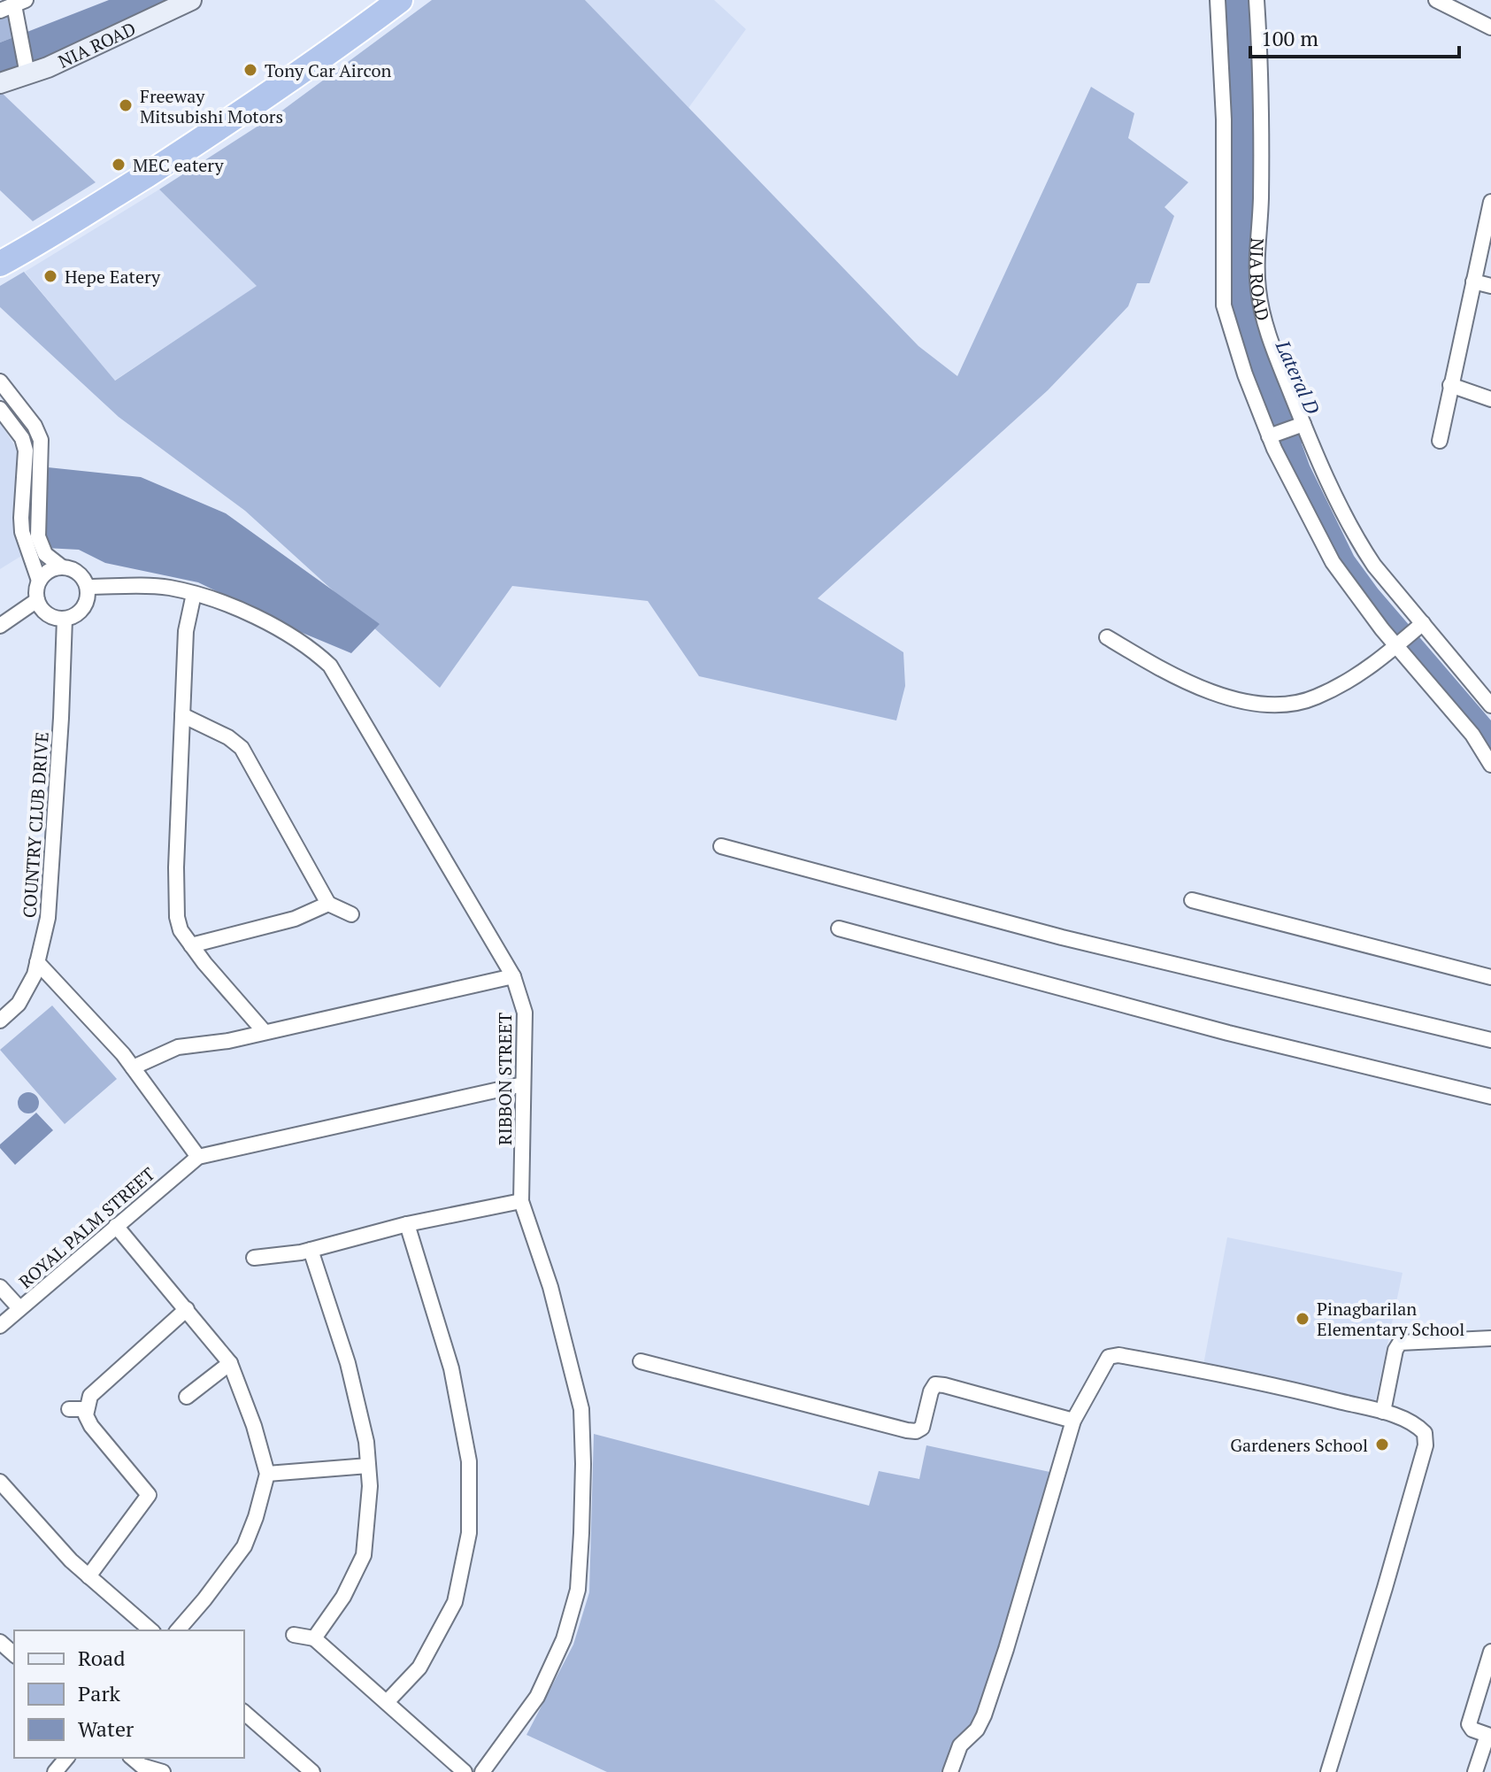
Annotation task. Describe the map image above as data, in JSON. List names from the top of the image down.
{
  "streets": {
    "street": [
      "NIA ROAD",
      "COUNTRY CLUB DRIVE",
      "RIBBON STREET",
      "ROYAL PALM STREET"
    ]
  },
  "crossings": [
    ["COUNTRY CLUB DRIVE", "RIBBON STREET"]
  ],
  "water": ["Lateral D"],
  "places": [
    "Tony Car Aircon",
    "Freeway Mitsubishi Motors",
    "MEC eatery",
    "Hepe Eatery",
    "Pinagbarilan Elementary School",
    "Gardeners School"
  ],
  "legend": ["Road", "Park", "Water"],
  "scale_bar": "100 m"
}
